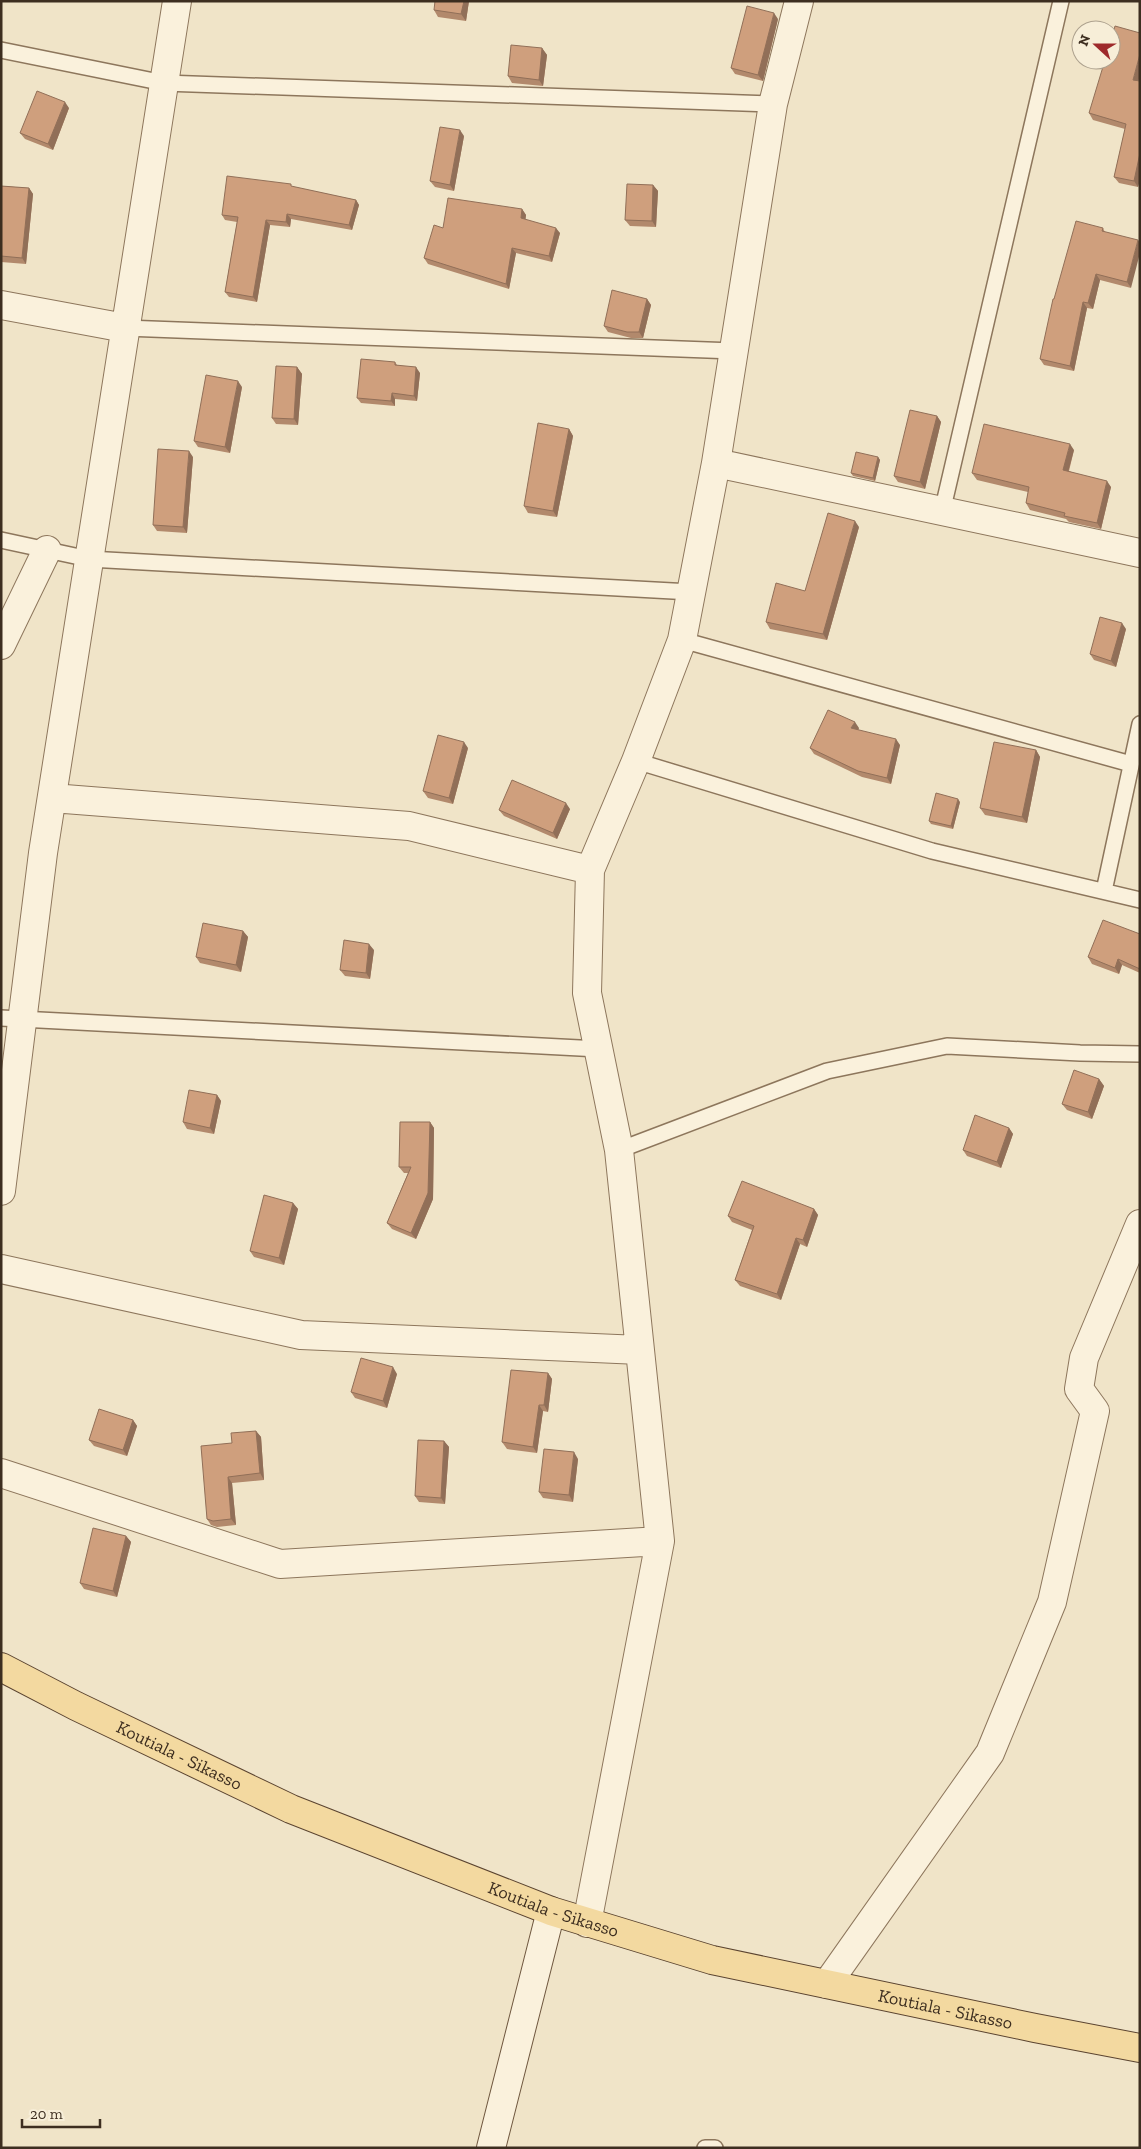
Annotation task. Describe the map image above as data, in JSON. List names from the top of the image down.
{
  "streets": {
    "main road": ["Koutiala - Sikasso"]
  },
  "scale_bar": "20 m",
  "north": "left"
}
